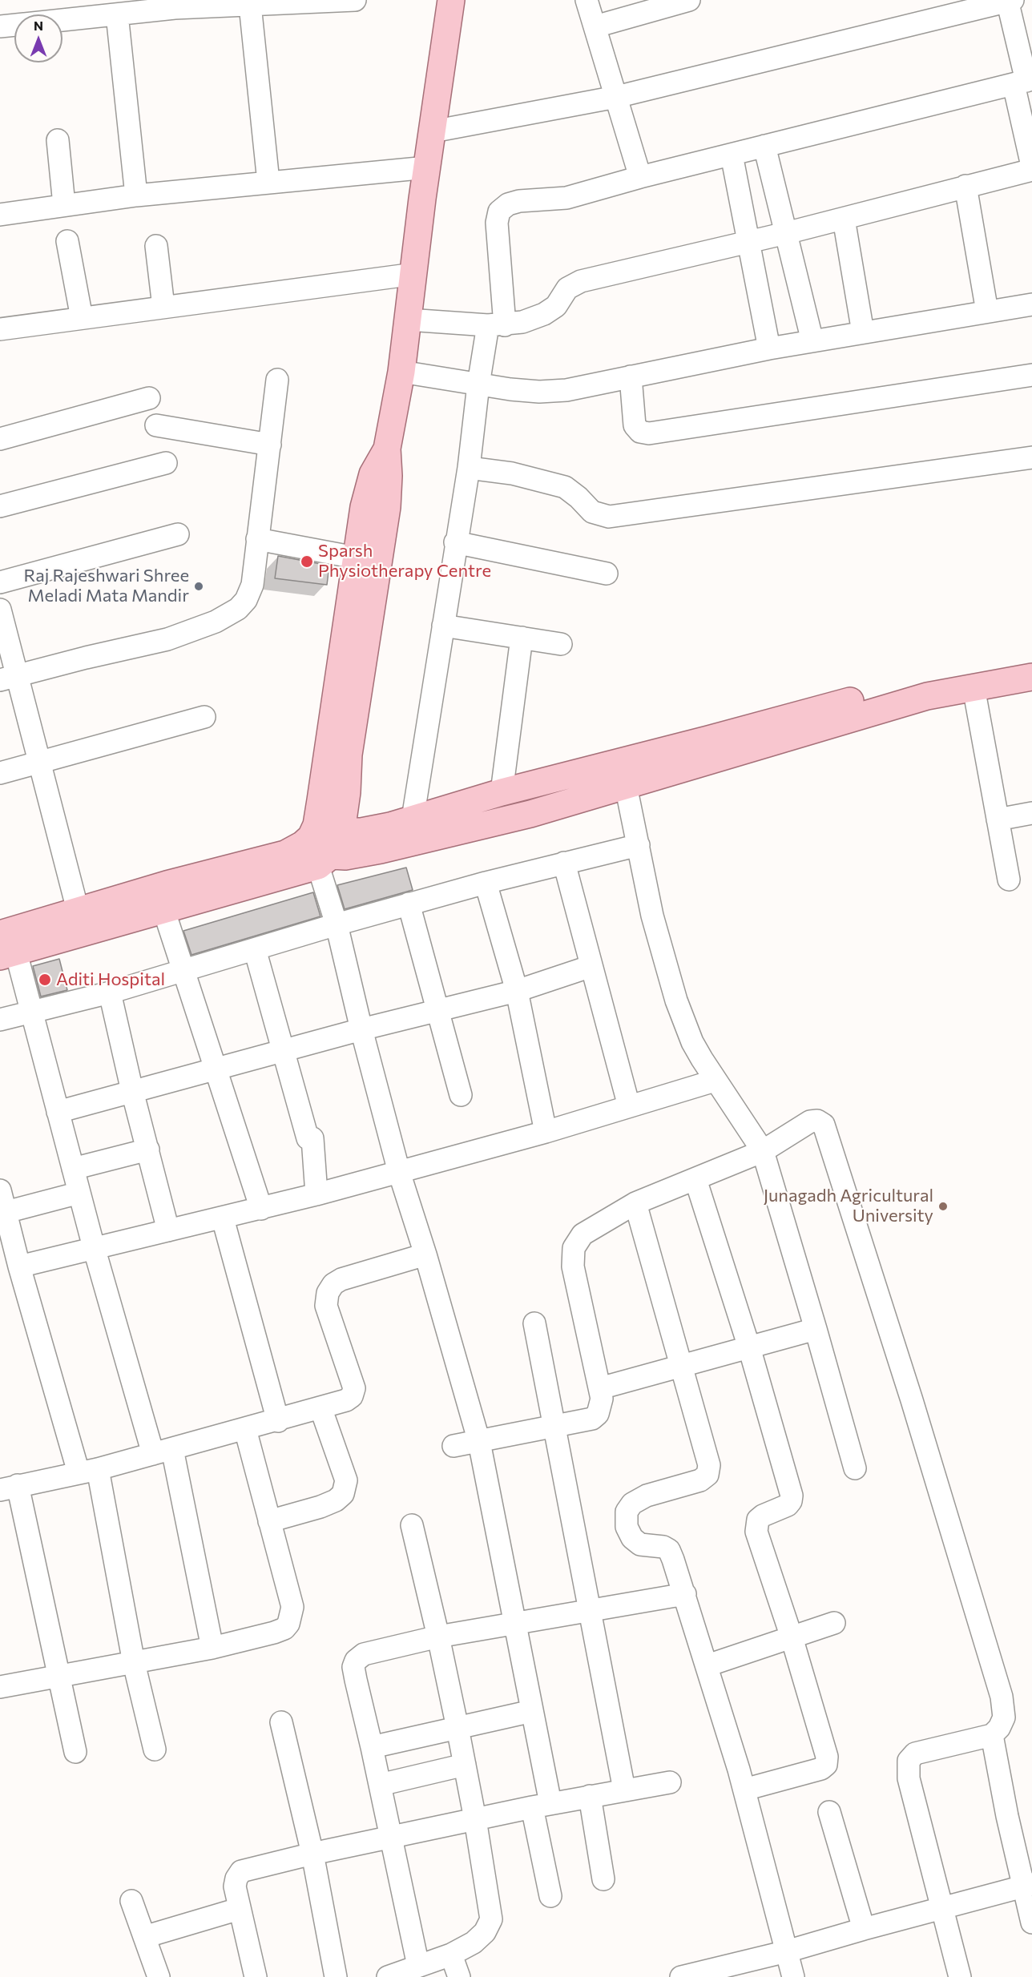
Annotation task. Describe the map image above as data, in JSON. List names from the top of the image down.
{
  "places": [
    "Sparsh Physiotherapy Centre",
    "Raj Rajeshwari Shree Meladi Mata Mandir",
    "Aditi Hospital",
    "Junagadh Agricultural University"
  ],
  "north": "top"
}
